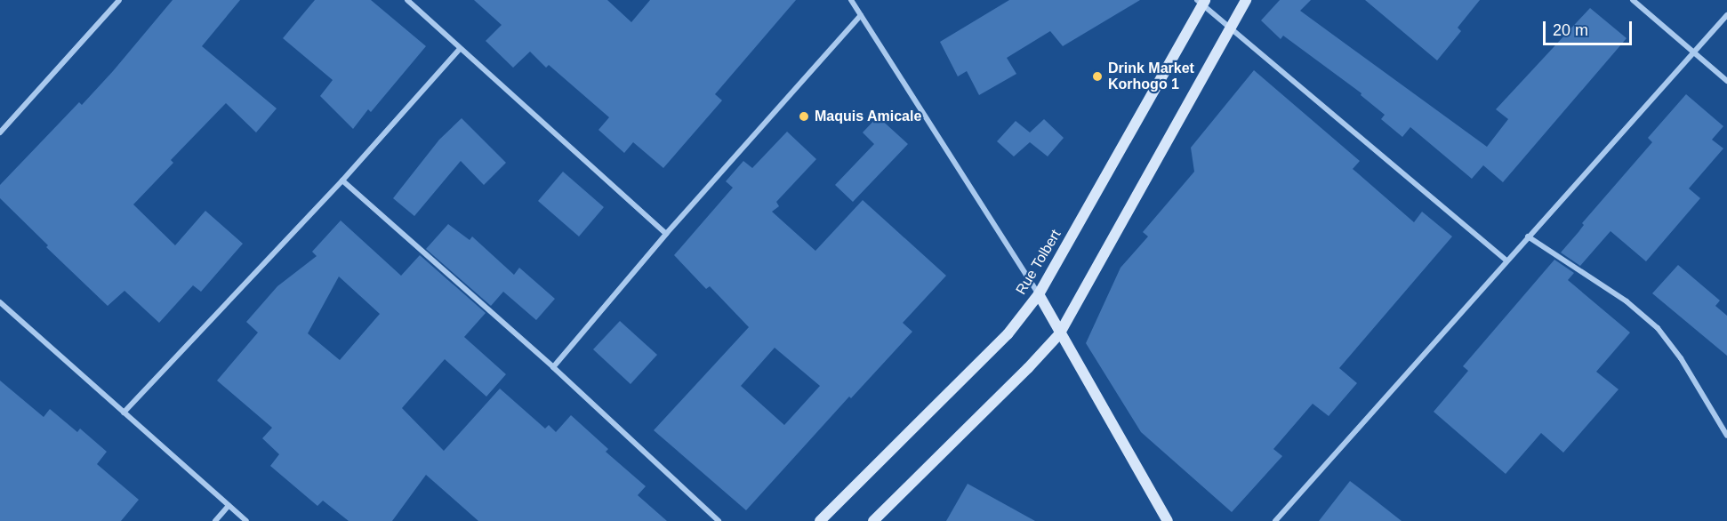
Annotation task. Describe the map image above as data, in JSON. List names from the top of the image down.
{
  "streets": {
    "street": ["Rue Tolbert"]
  },
  "places": ["Drink Market Korhogo 1", "Maquis Amicale"],
  "scale_bar": "20 m"
}
